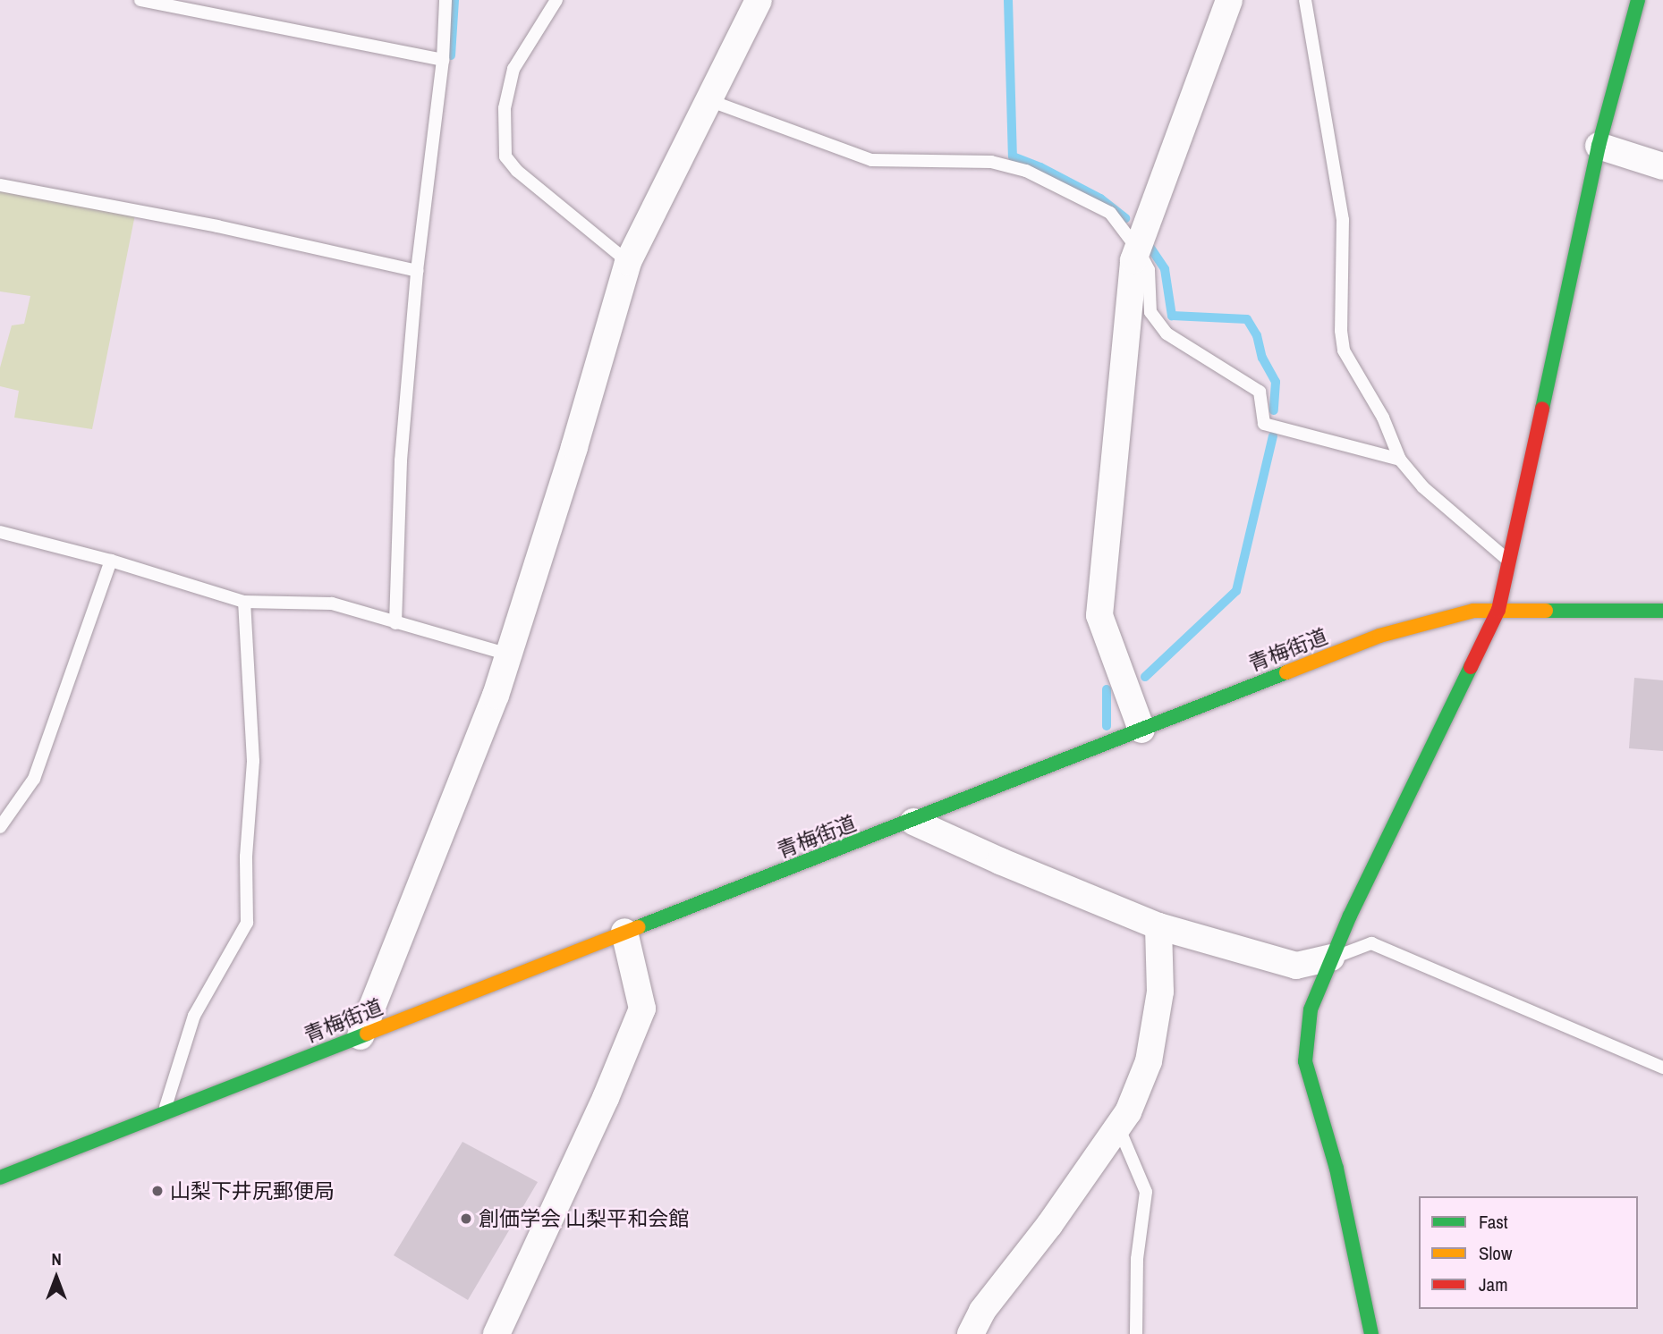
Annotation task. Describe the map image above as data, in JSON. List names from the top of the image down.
{
  "streets": {
    "main road": ["青梅街道"]
  },
  "places": ["山梨下井尻郵便局", "創価学会 山梨平和会館"],
  "legend": ["Fast", "Slow", "Jam"],
  "north": "top"
}
